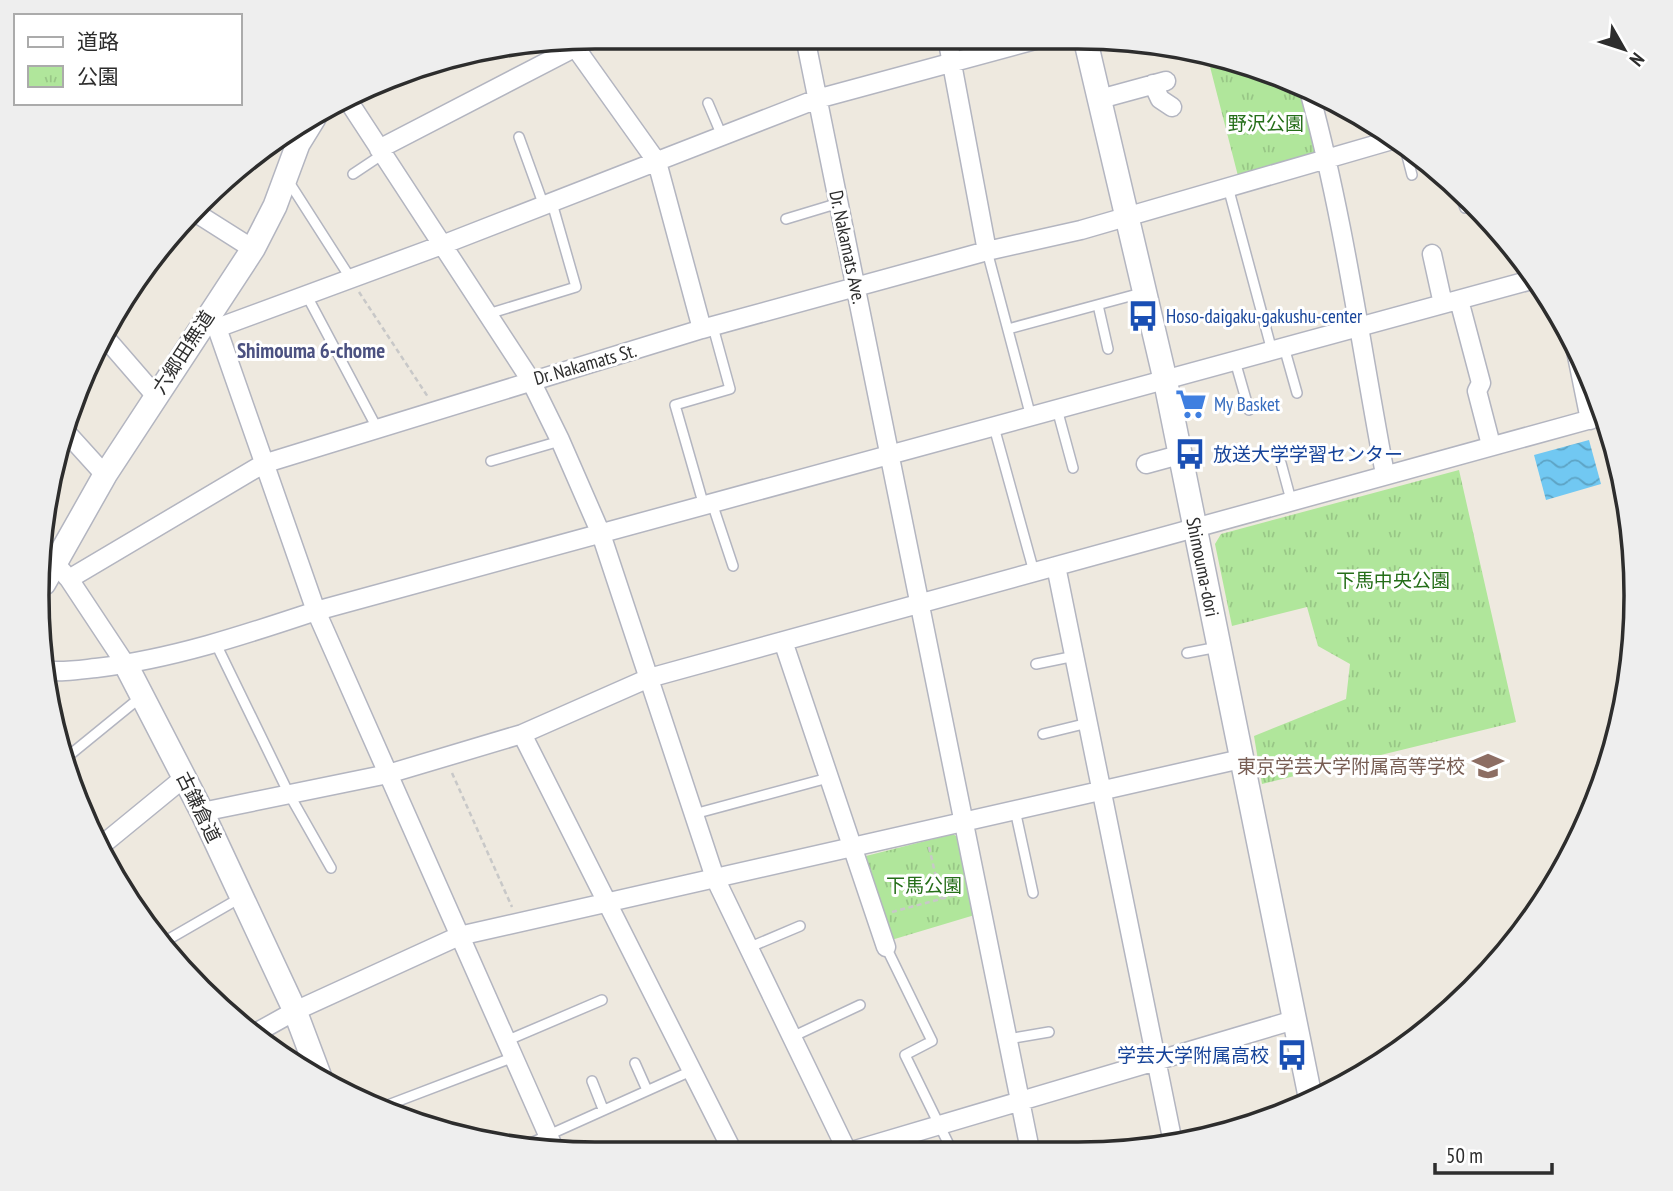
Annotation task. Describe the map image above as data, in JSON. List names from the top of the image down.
{
  "streets": {
    "street": [
      "Dr. Nakamats Ave.",
      "六郷田無道",
      "Dr. Nakamats St.",
      "Shimouma-dori",
      "古鎌倉道"
    ]
  },
  "crossings": [
    ["Dr. Nakamats Ave.", "Dr. Nakamats St."],
    ["六郷田無道", "Dr. Nakamats St."],
    ["六郷田無道", "古鎌倉道"],
    ["Dr. Nakamats St.", "Shimouma-dori"],
    ["Dr. Nakamats St.", "古鎌倉道"]
  ],
  "districts": ["Shimouma 6-chome"],
  "parks": ["野沢公園", "下馬中央公園", "下馬公園"],
  "places": {
    "bus stop": ["Hoso-daigaku-gakushu-center", "放送大学学習センター", "学芸大学附属高校"],
    "supermarket": ["My Basket"],
    "school or university": ["東京学芸大学附属高等学校"]
  },
  "legend": ["道路", "公園"],
  "scale_bar": "50 m",
  "north": "bottom right"
}
